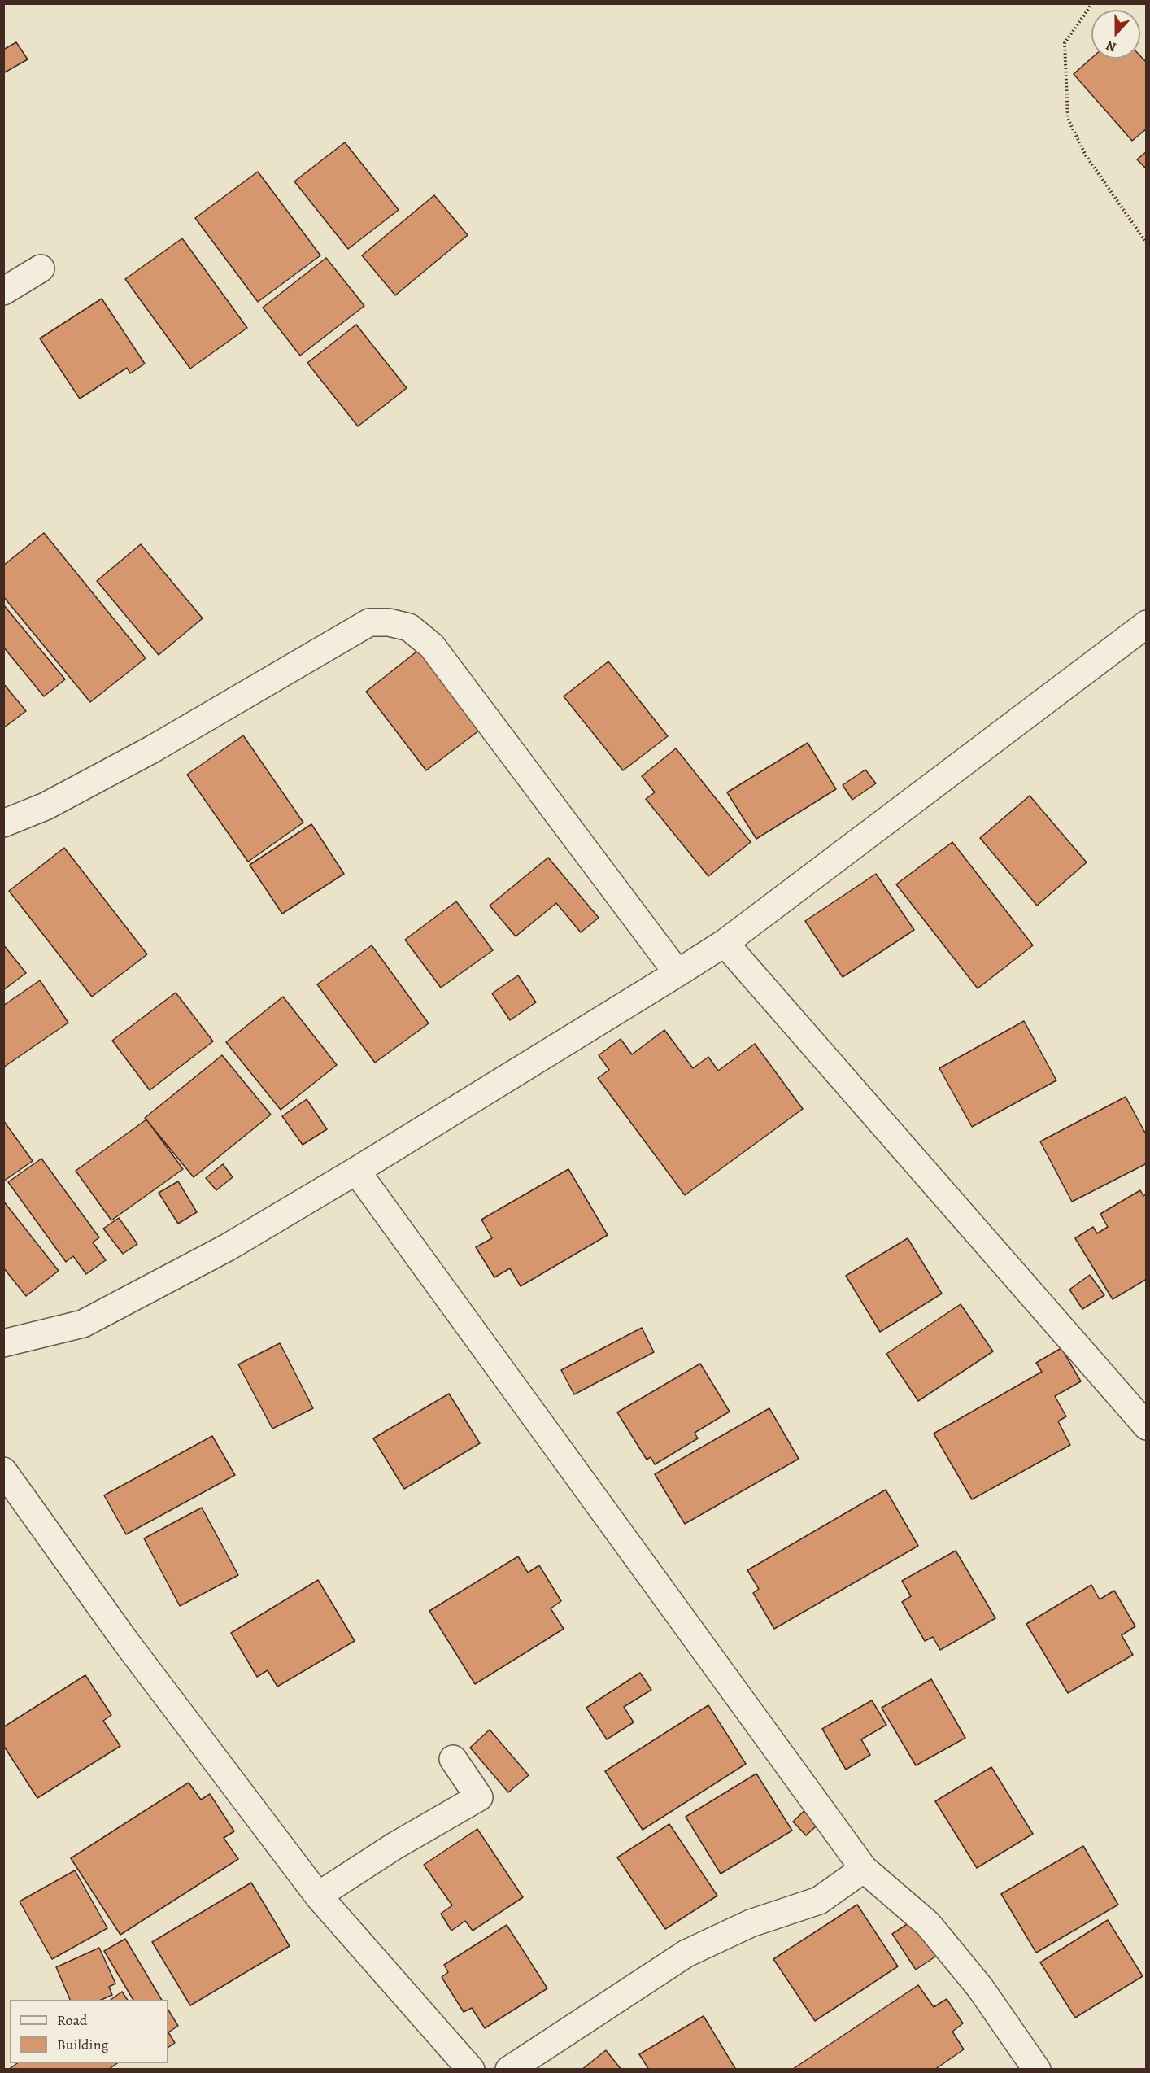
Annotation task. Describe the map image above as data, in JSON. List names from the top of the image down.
{
  "legend": ["Road", "Building"],
  "north": "bottom"
}
